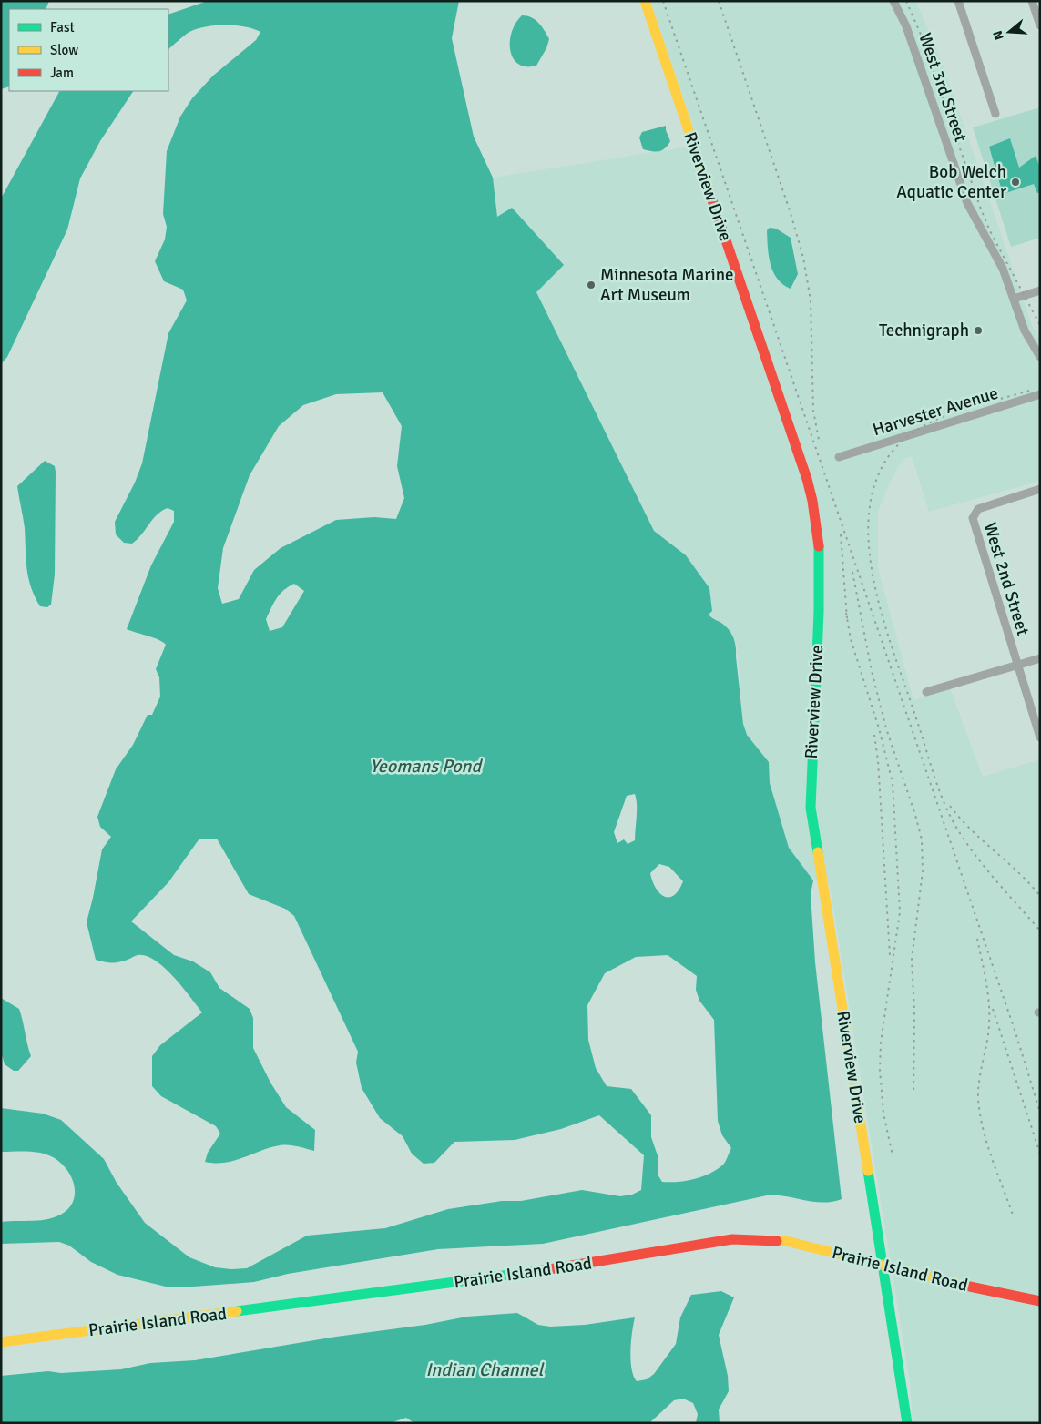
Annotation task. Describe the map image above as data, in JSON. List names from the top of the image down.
{
  "streets": {
    "street": [
      "West 3rd Street",
      "Riverview Drive",
      "Harvester Avenue",
      "West 2nd Street",
      "Prairie Island Road"
    ]
  },
  "crossings": [
    ["Riverview Drive", "Prairie Island Road"]
  ],
  "water": ["Yeomans Pond", "Indian Channel"],
  "places": ["Bob Welch Aquatic Center", "Minnesota Marine Art Museum", "Technigraph"],
  "legend": ["Fast", "Slow", "Jam"],
  "north": "left"
}
